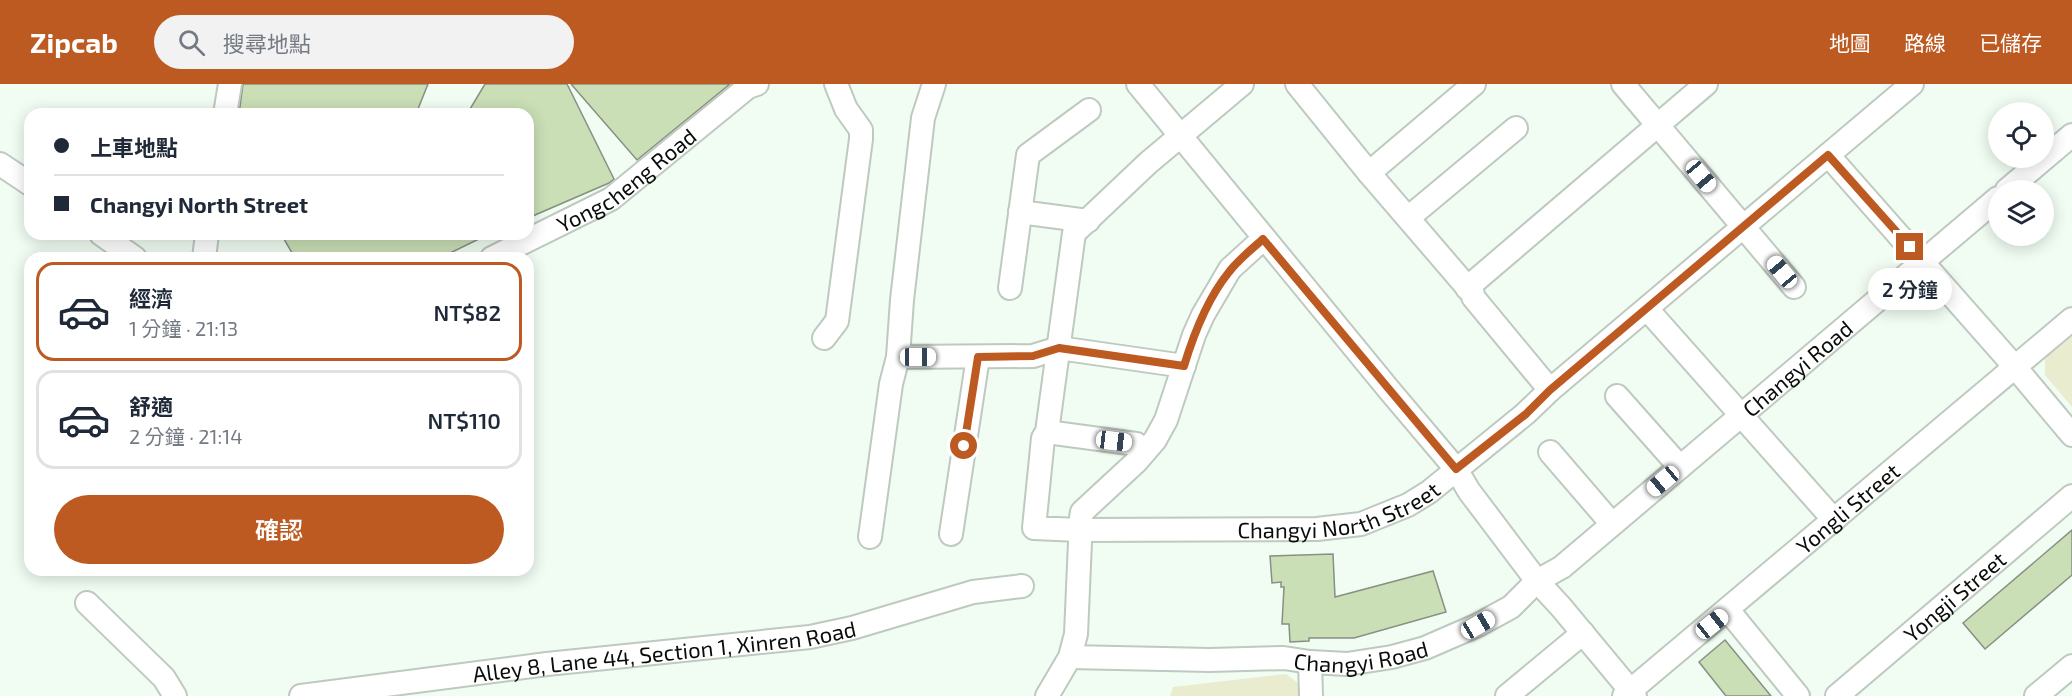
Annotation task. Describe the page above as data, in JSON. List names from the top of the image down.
{
  "streets": {
    "street": [
      "Yongcheng Road",
      "Changyi Road",
      "Changyi North Street",
      "Yongli Street",
      "Yongji Street",
      "Alley 8, Lane 44, Section 1, Xinren Road"
    ]
  },
  "page": {
    "header": "Zipcab",
    "search": "搜尋地點",
    "nav": ["地圖", "路線", "已儲存"],
    "banner": ["上車地點", "Changyi North Street"],
    "list": [
      {
        "name": "經濟",
        "note": "1 分鐘 · 21:13",
        "value": "NT$82"
      },
      {
        "name": "舒適",
        "note": "2 分鐘 · 21:14",
        "value": "NT$110"
      }
    ],
    "bubble": "2 分鐘",
    "buttons": "確認"
  }
}
